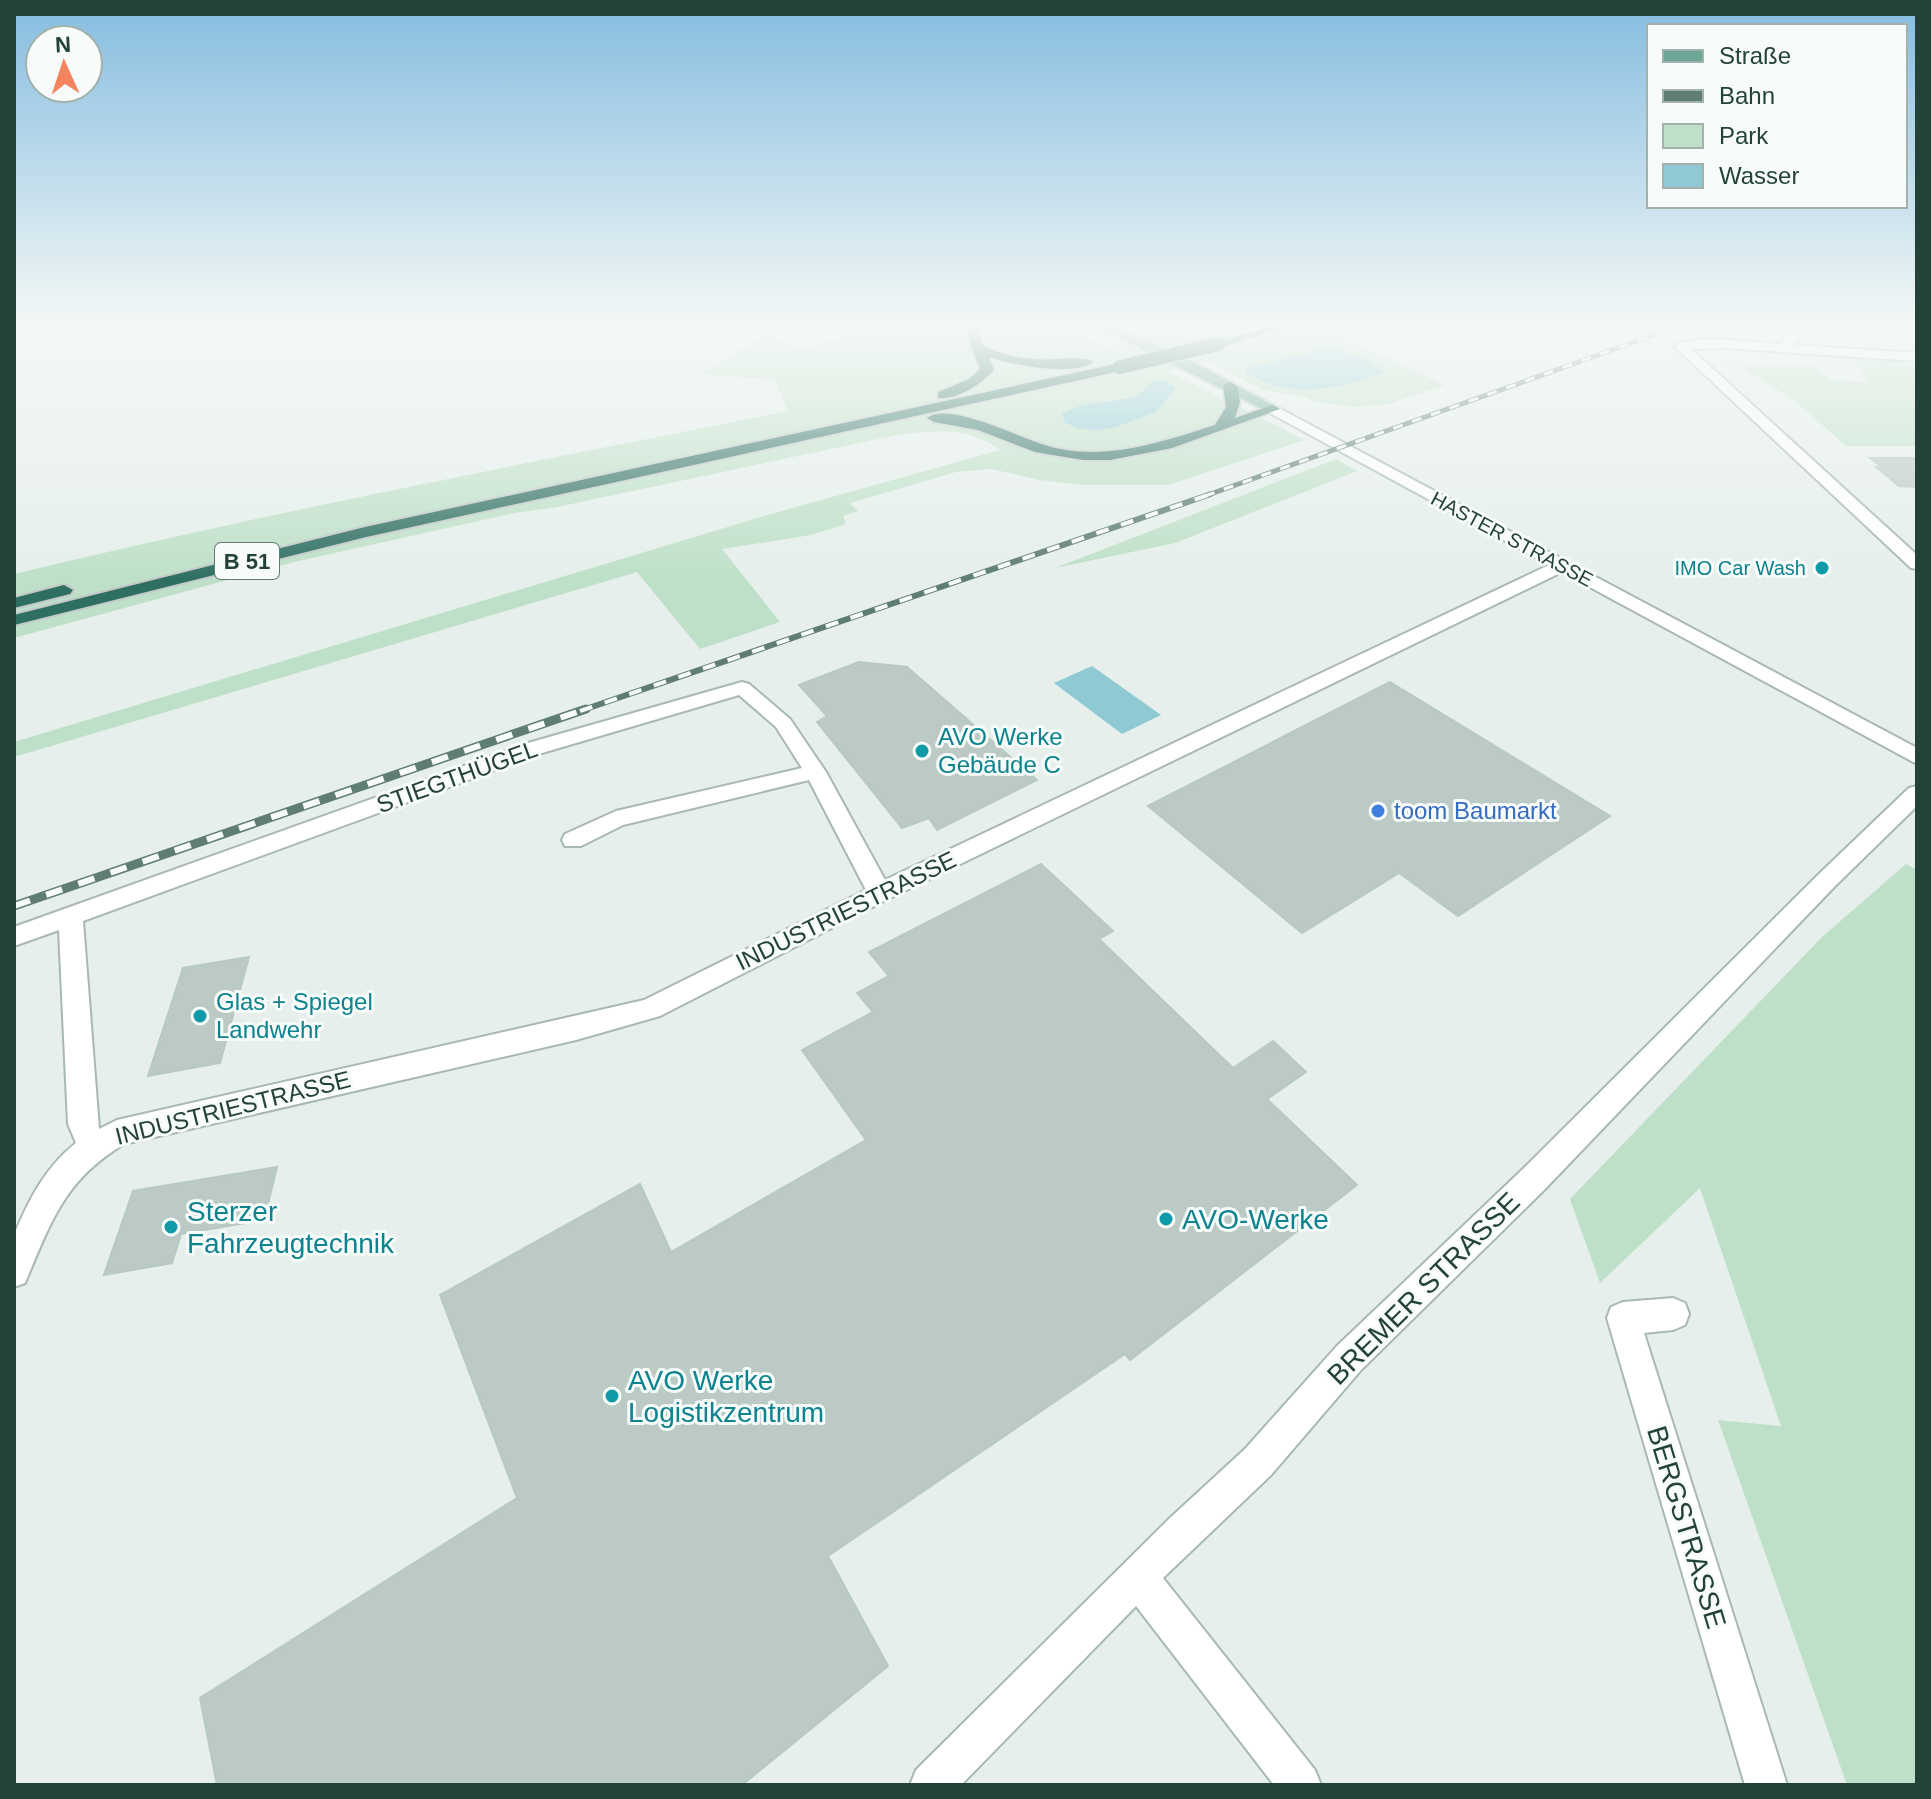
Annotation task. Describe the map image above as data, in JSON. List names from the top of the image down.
{
  "streets": {
    "highway": ["B 51"],
    "street": [
      "HASTER STRASSE",
      "STIEGTHÜGEL",
      "INDUSTRIESTRASSE",
      "BREMER STRASSE",
      "BERGSTRASSE"
    ]
  },
  "crossings": [
    ["HASTER STRASSE", "INDUSTRIESTRASSE"],
    ["STIEGTHÜGEL", "INDUSTRIESTRASSE"]
  ],
  "places": [
    "IMO Car Wash",
    "AVO Werke Gebäude C",
    "toom Baumarkt",
    "Glas + Spiegel Landwehr",
    "AVO-Werke",
    "Sterzer Fahrzeugtechnik",
    "AVO Werke Logistikzentrum"
  ],
  "legend": [
    "Straße",
    "Bahn",
    "Park",
    "Wasser"
  ],
  "north": "top"
}
